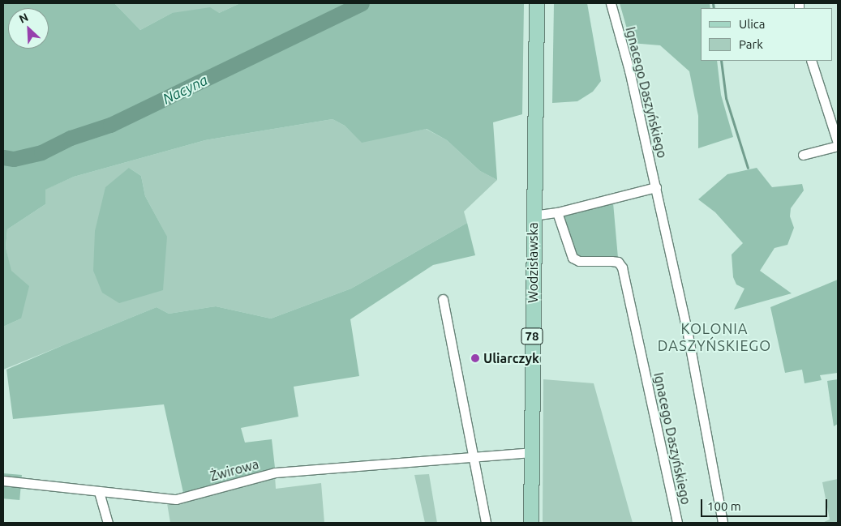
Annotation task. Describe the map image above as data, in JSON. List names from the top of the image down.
{
  "streets": {
    "main road": ["Wodzisławska", "78"],
    "street": ["Ignacego Daszyńskiego", "Żwirowa"]
  },
  "crossings": [
    ["Wodzisławska", "Żwirowa"]
  ],
  "districts": ["KOLONIA DASZYŃSKIEGO"],
  "water": ["Nacyna"],
  "places": ["Uliarczyk"],
  "legend": ["Ulica", "Park"],
  "scale_bar": "100 m",
  "north": "top left"
}
